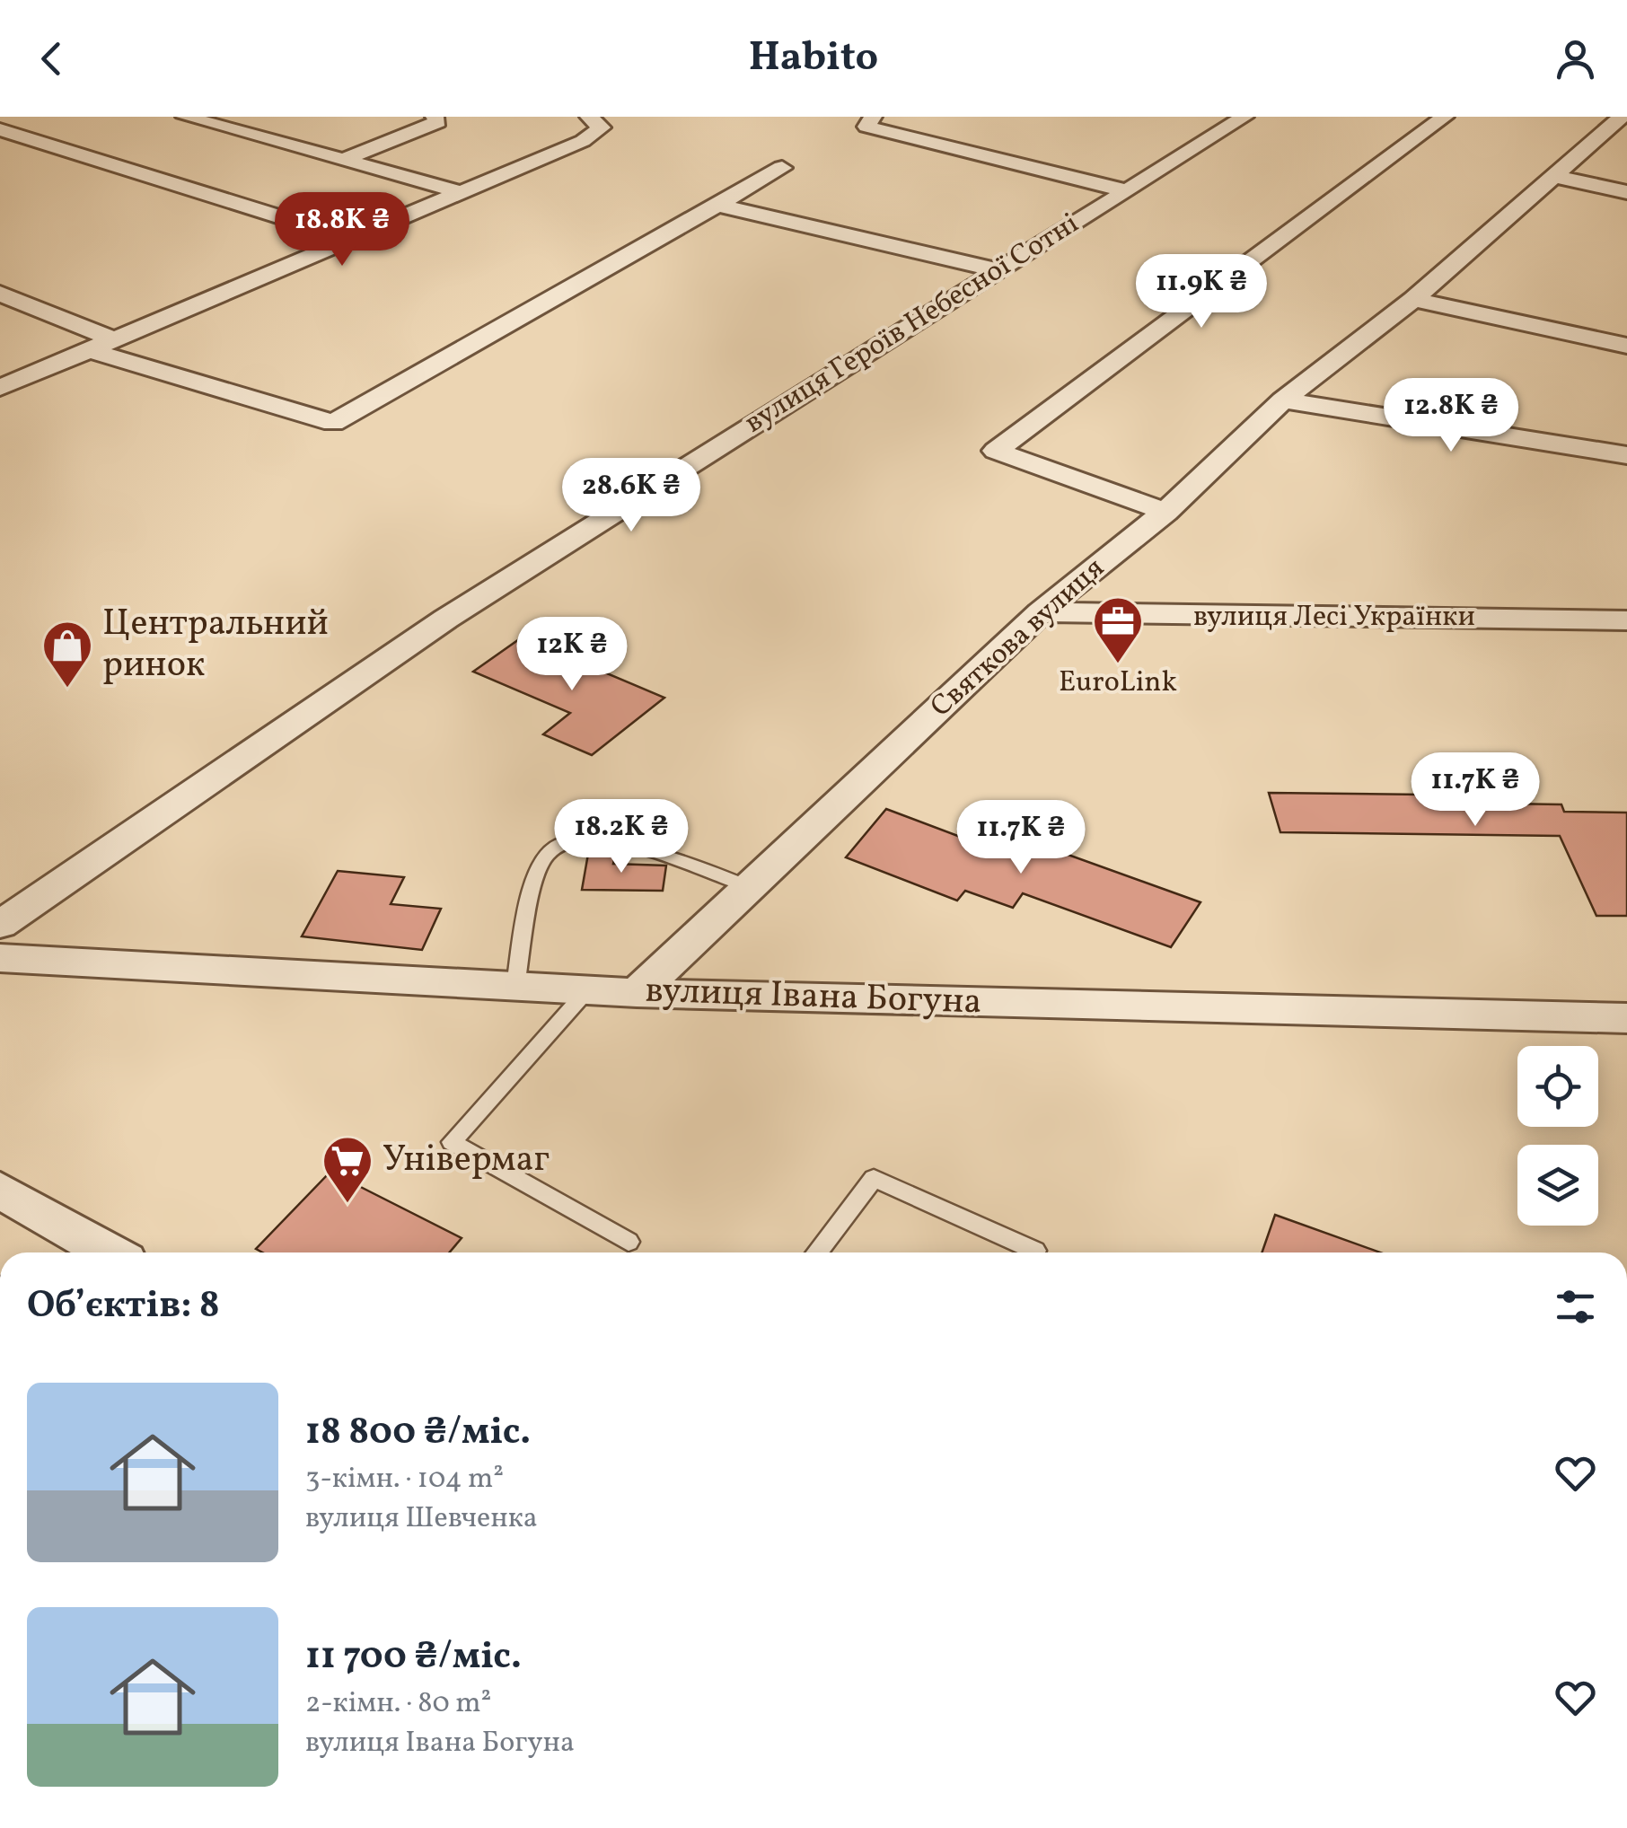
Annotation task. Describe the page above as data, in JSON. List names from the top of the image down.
{
  "streets": {
    "street": [
      "вулиця Героїв Небесної Сотні",
      "вулиця Лесі Українки",
      "Святкова вулиця",
      "вулиця Івана Богуна"
    ]
  },
  "crossings": [
    ["вулиця Лесі Українки", "Святкова вулиця"],
    ["Святкова вулиця", "вулиця Івана Богуна"]
  ],
  "places": {
    "office": ["EuroLink"],
    "shop": ["Центральний ринок"],
    "supermarket": ["Універмаг"]
  },
  "page": {
    "header": "Habito",
    "price": [
      "18.8K ₴",
      "11.9K ₴",
      "12.8K ₴",
      "28.6K ₴",
      "12K ₴",
      "11.7K ₴",
      "18.2K ₴",
      "11.7K ₴"
    ],
    "heading": "Об’єктів: 8",
    "list": [
      {
        "name": "18 800 ₴/міс.",
        "note": "3-кімн. · 104 m² · вулиця Шевченка"
      },
      {
        "name": "11 700 ₴/міс.",
        "note": "2-кімн. · 80 m² · вулиця Івана Богуна"
      }
    ]
  }
}
